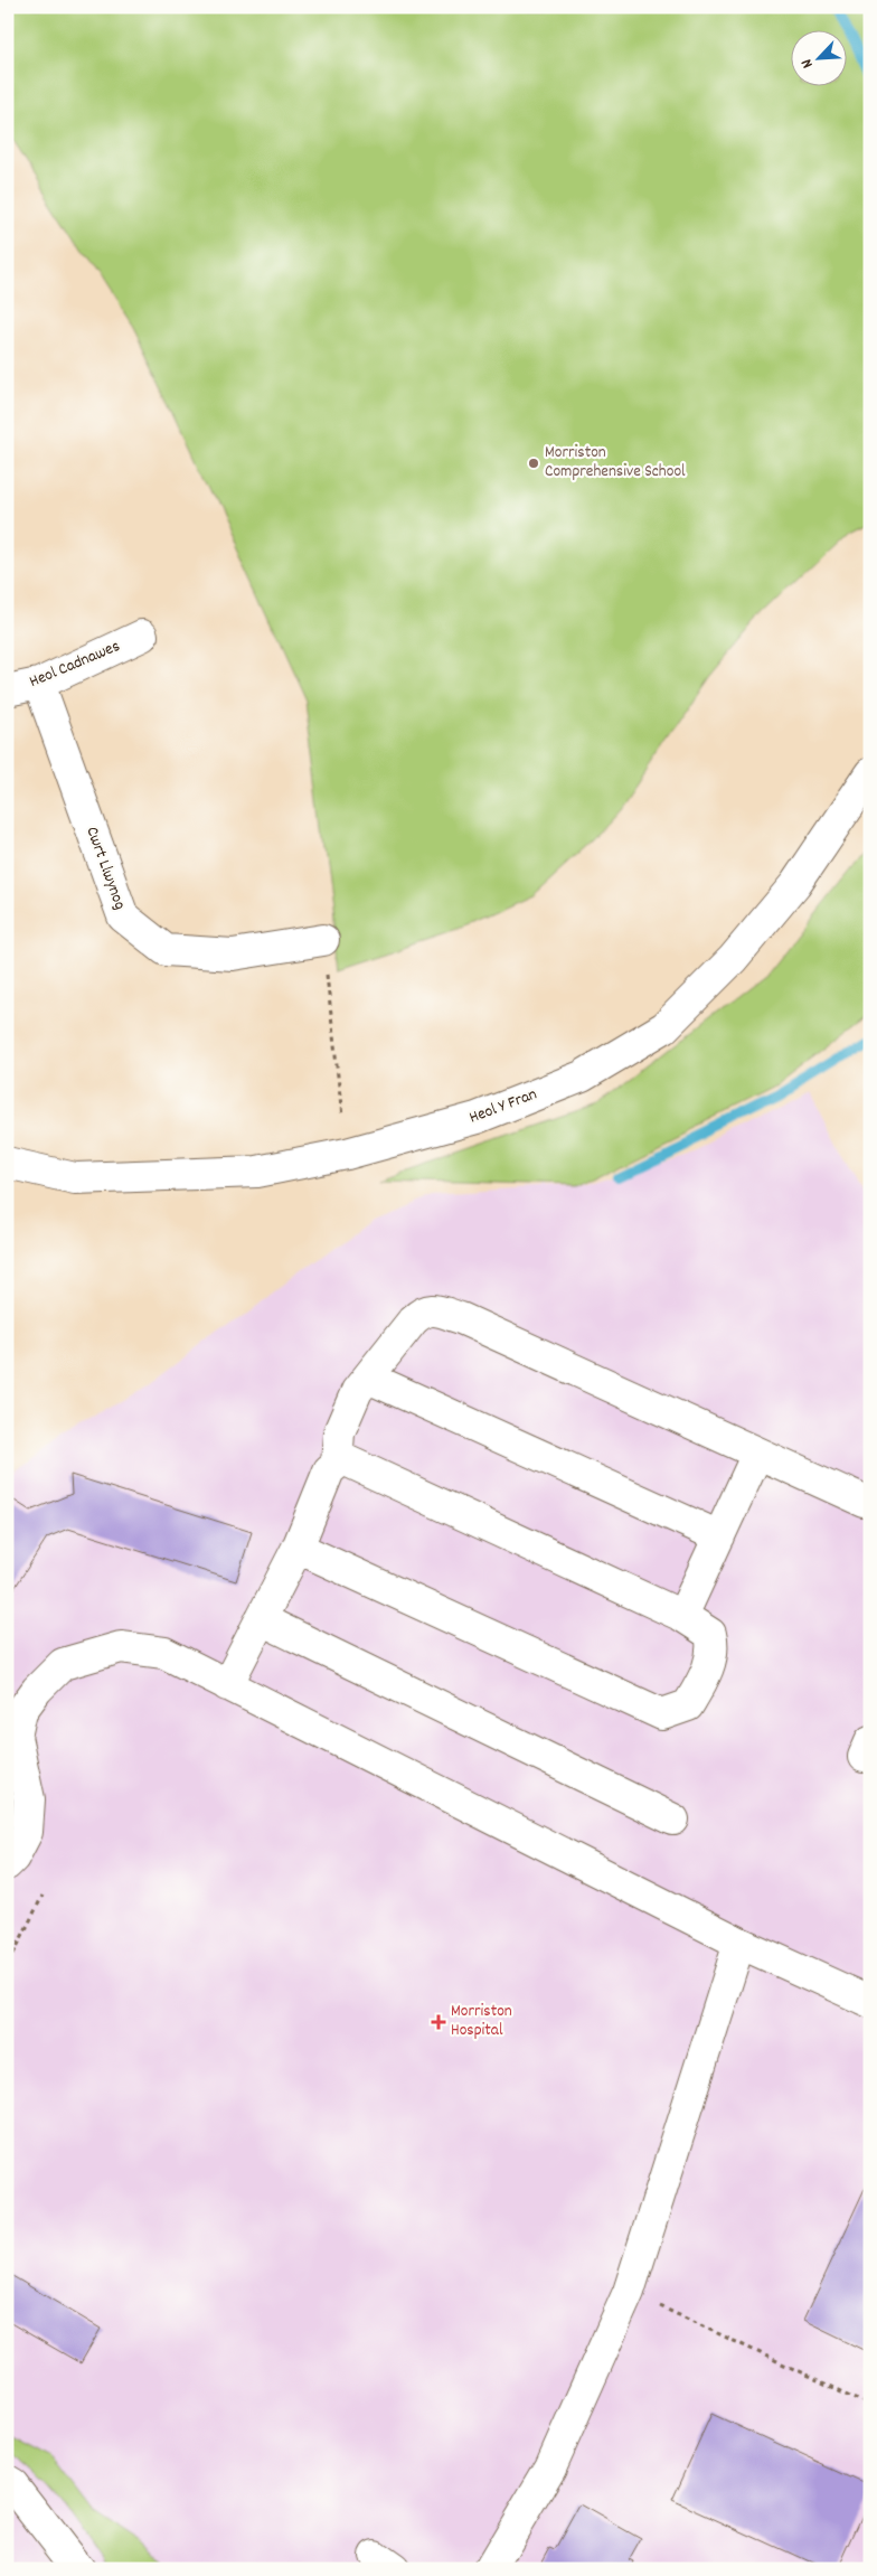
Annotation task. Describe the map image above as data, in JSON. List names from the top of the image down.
{
  "streets": {
    "street": ["Heol Cadnawes", "Cwrt Llwynog", "Heol Y Fran"]
  },
  "crossings": [
    ["Heol Cadnawes", "Cwrt Llwynog"]
  ],
  "places": {
    "other": ["Morriston Comprehensive School"],
    "health": ["Morriston Hospital"]
  },
  "north": "bottom left"
}
